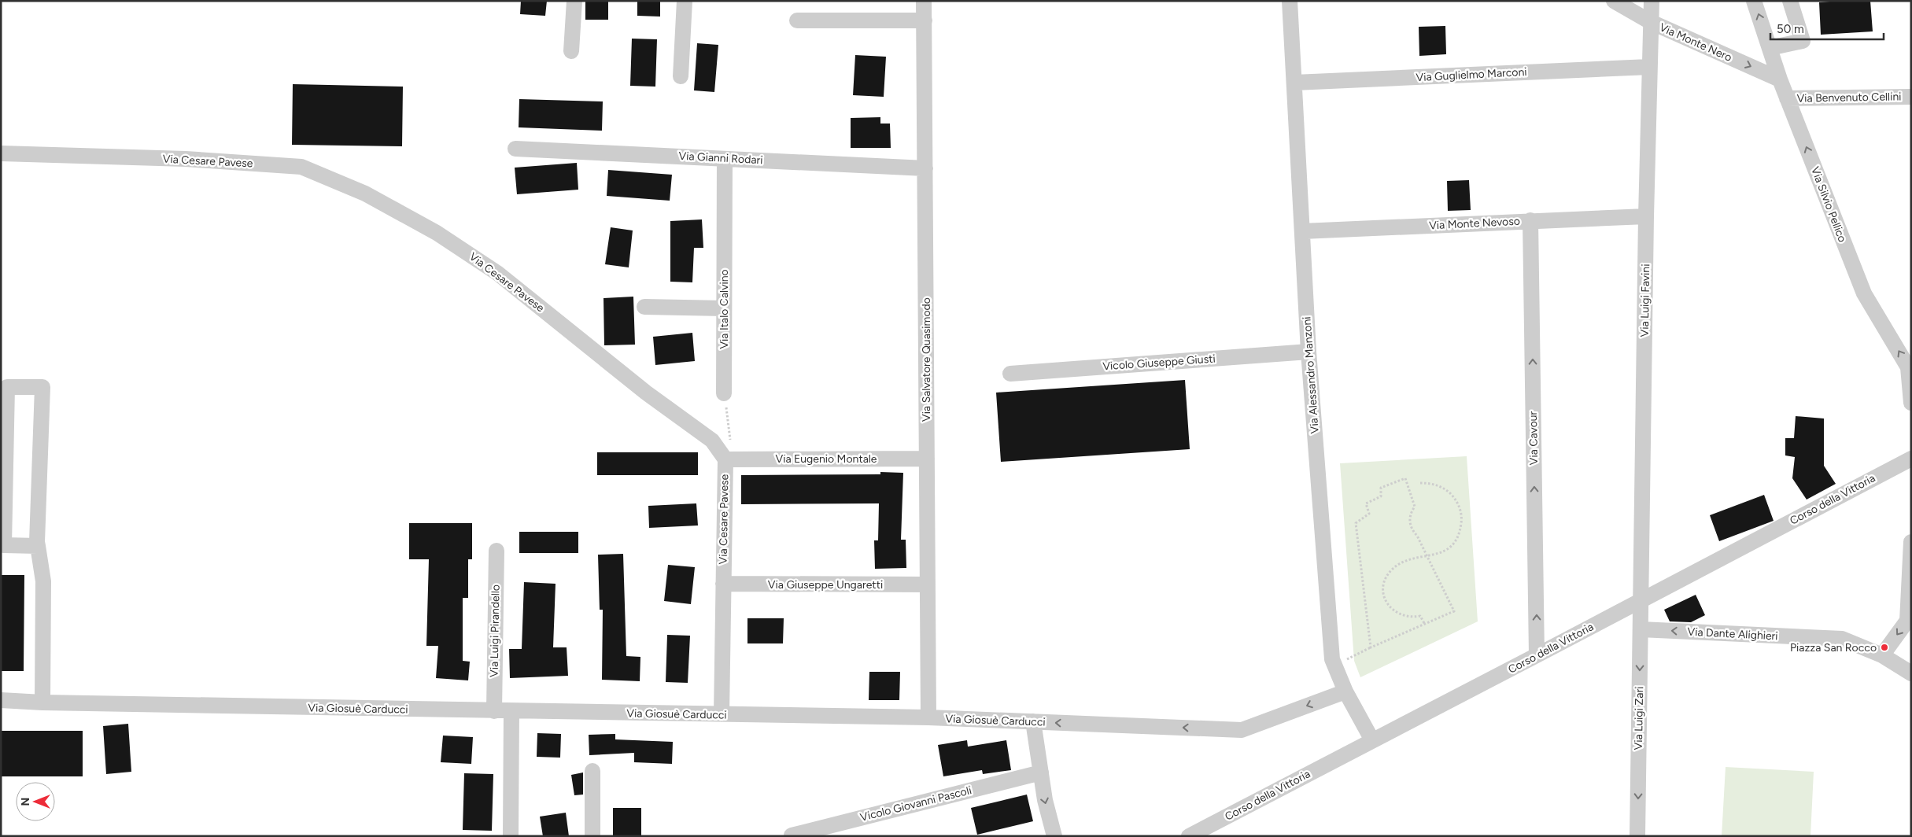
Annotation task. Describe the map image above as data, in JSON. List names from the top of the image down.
{
  "streets": {
    "street": [
      "Via Monte Nero",
      "Via Guglielmo Marconi",
      "Via Benvenuto Cellini",
      "Via Gianni Rodari",
      "Via Cesare Pavese",
      "Via Silvio Pellico",
      "Via Monte Nevoso",
      "Via Luigi Favini",
      "Via Italo Calvino",
      "Via Salvatore Quasimodo",
      "Vicolo Giuseppe Giusti",
      "Via Alessandro Manzoni",
      "Via Cavour",
      "Via Eugenio Montale",
      "Corso della Vittoria",
      "Via Giuseppe Ungaretti",
      "Via Luigi Pirandello",
      "Via Dante Alighieri",
      "Via Giosuè Carducci",
      "Via Luigi Zari",
      "Vicolo Giovanni Pascoli"
    ]
  },
  "crossings": [
    ["Via Monte Nero", "Via Silvio Pellico"],
    ["Via Monte Nero", "Via Luigi Favini"],
    ["Via Guglielmo Marconi", "Via Luigi Favini"],
    ["Via Guglielmo Marconi", "Via Alessandro Manzoni"],
    ["Via Benvenuto Cellini", "Via Silvio Pellico"],
    ["Via Gianni Rodari", "Via Italo Calvino"],
    ["Via Gianni Rodari", "Via Salvatore Quasimodo"],
    ["Via Cesare Pavese", "Via Eugenio Montale"],
    ["Via Cesare Pavese", "Via Giuseppe Ungaretti"],
    ["Via Cesare Pavese", "Via Giosuè Carducci"],
    ["Via Monte Nevoso", "Via Luigi Favini"],
    ["Via Monte Nevoso", "Via Alessandro Manzoni"],
    ["Via Monte Nevoso", "Via Cavour"],
    ["Via Luigi Favini", "Corso della Vittoria"],
    ["Via Luigi Favini", "Via Luigi Zari"],
    ["Via Salvatore Quasimodo", "Via Eugenio Montale"],
    ["Via Salvatore Quasimodo", "Via Giuseppe Ungaretti"],
    ["Via Salvatore Quasimodo", "Via Giosuè Carducci"],
    ["Vicolo Giuseppe Giusti", "Via Alessandro Manzoni"],
    ["Via Alessandro Manzoni", "Corso della Vittoria"],
    ["Via Alessandro Manzoni", "Via Giosuè Carducci"],
    ["Via Cavour", "Corso della Vittoria"],
    ["Corso della Vittoria", "Via Luigi Zari"],
    ["Via Luigi Pirandello", "Via Giosuè Carducci"],
    ["Via Dante Alighieri", "Via Luigi Zari"]
  ],
  "one_way": [
    "Via Monte Nero",
    "Via Silvio Pellico",
    "Via Cavour",
    "Via Dante Alighieri",
    "Via Luigi Zari"
  ],
  "places": ["Piazza San Rocco"],
  "scale_bar": "50 m",
  "north": "left"
}
